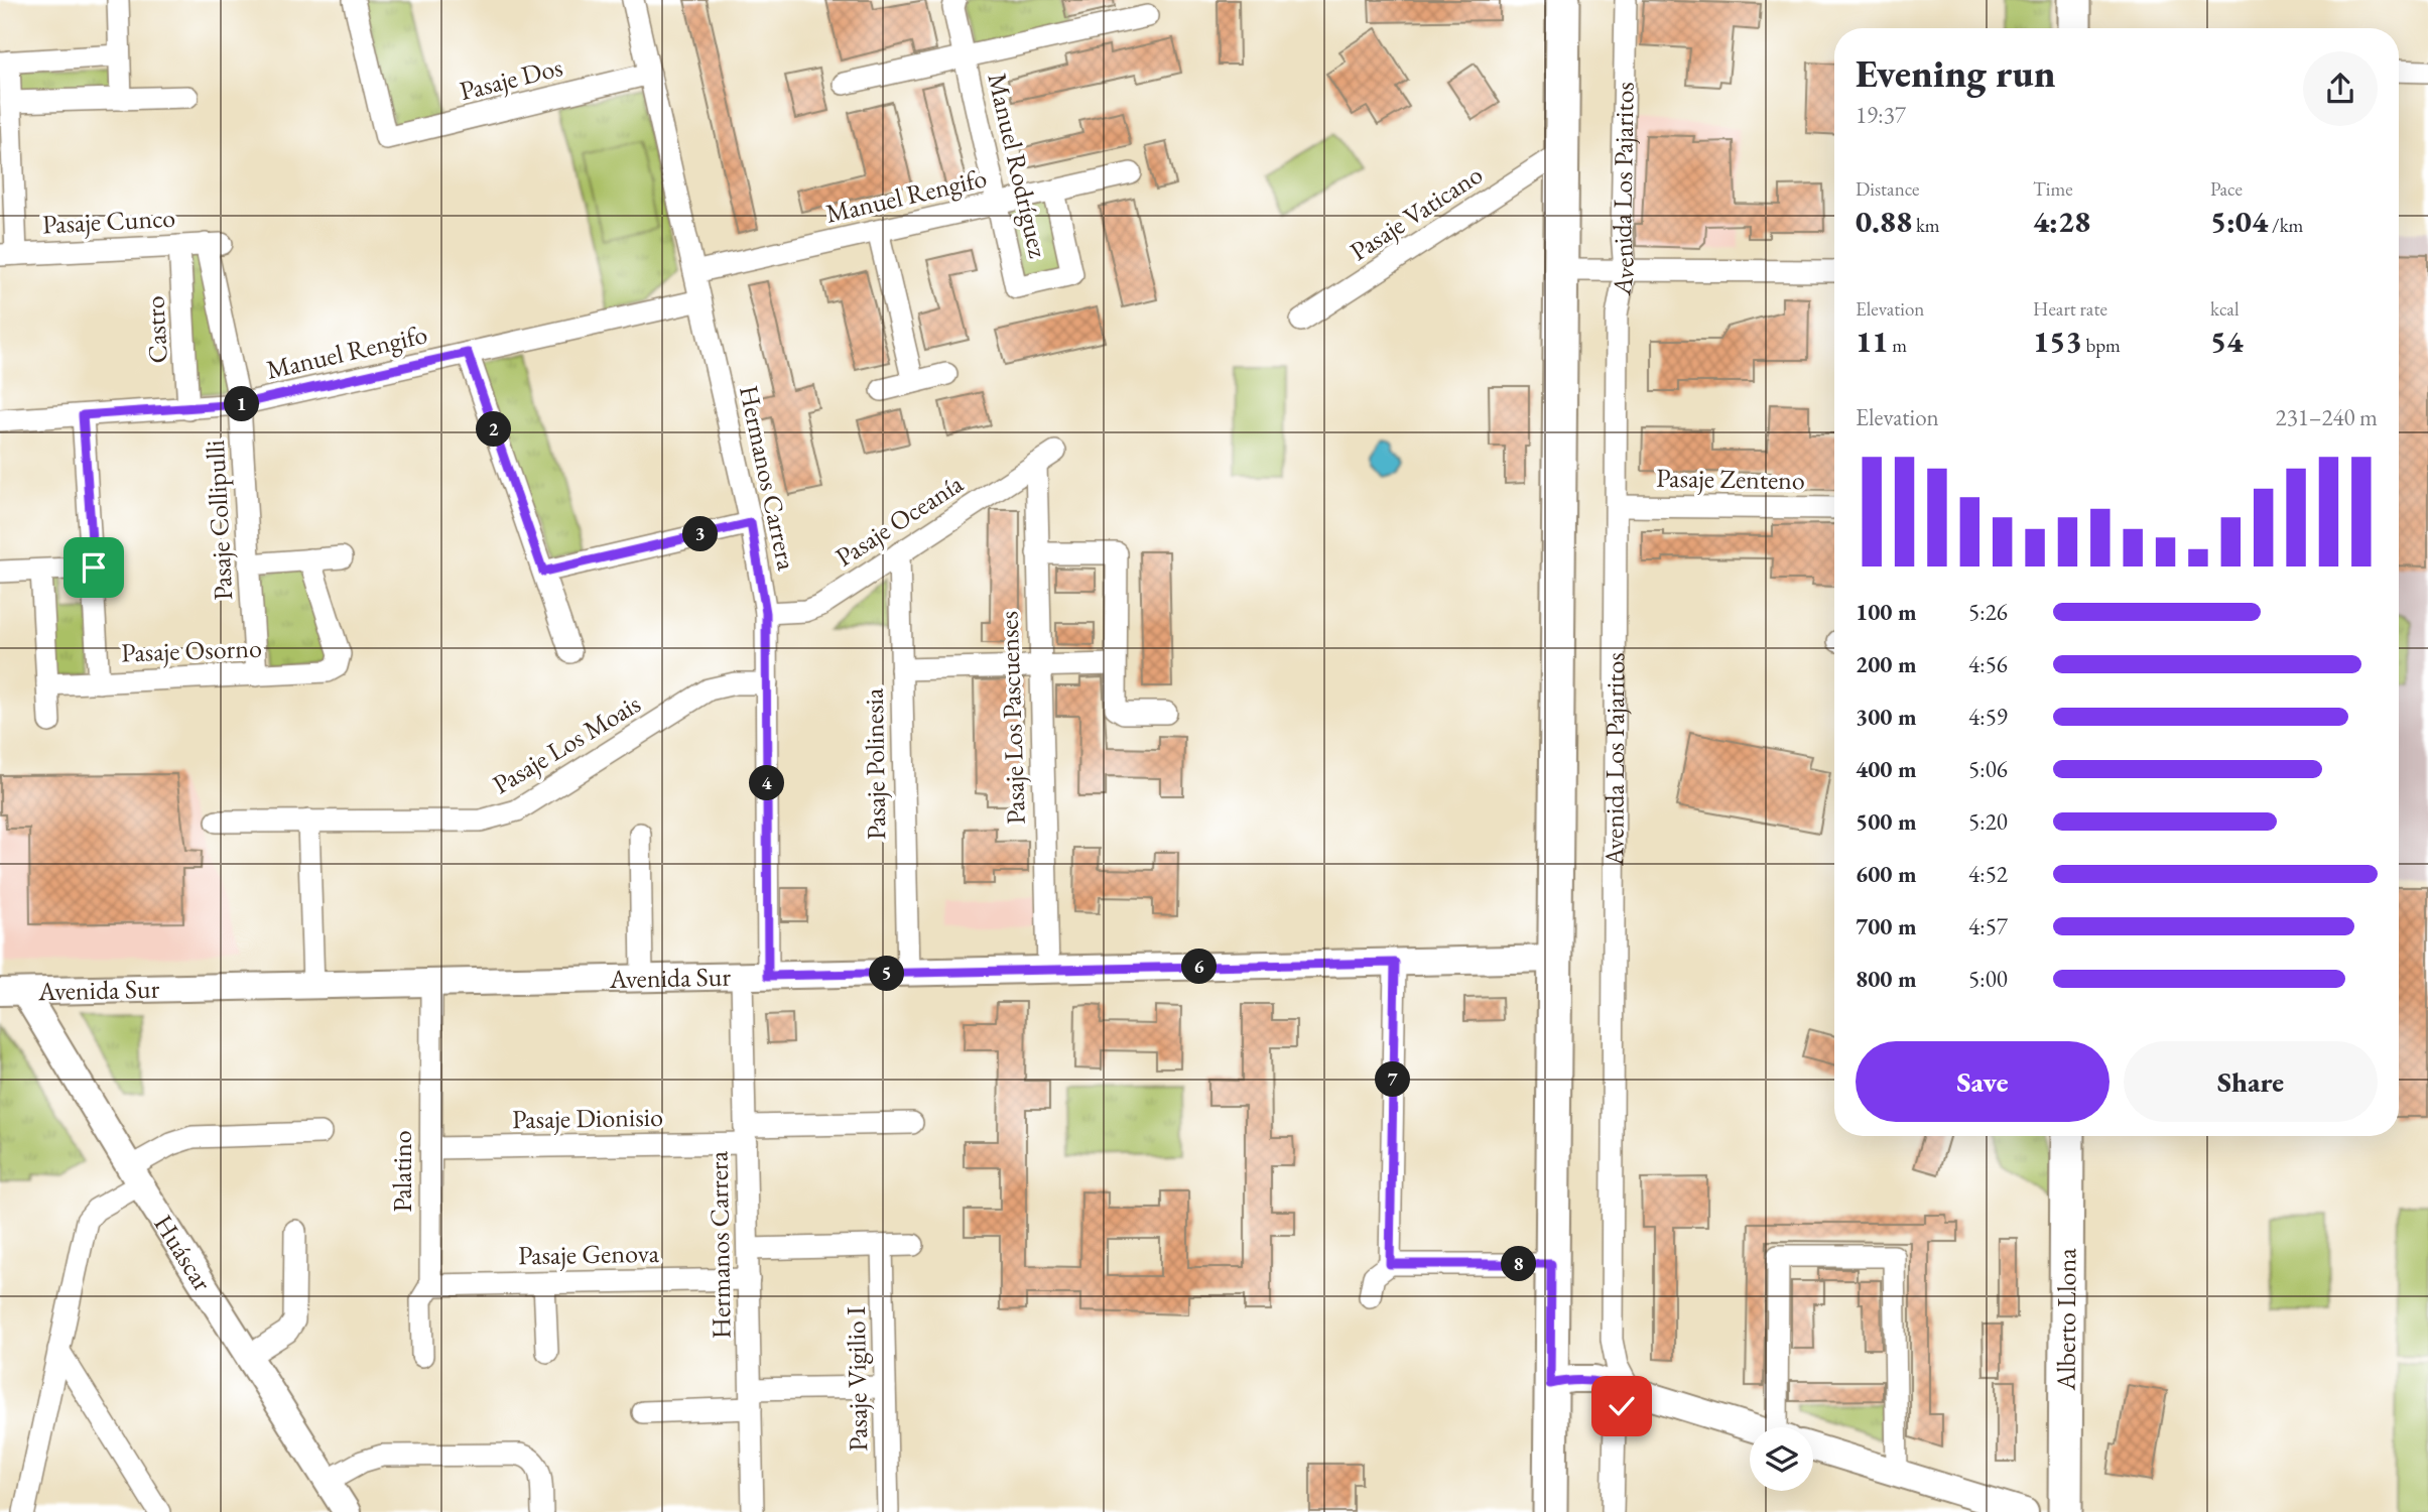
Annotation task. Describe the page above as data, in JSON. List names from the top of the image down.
{
  "streets": {
    "main road": ["Alberto Llona"],
    "street": [
      "Pasaje Dos",
      "Manuel Rodríguez",
      "Avenida Los Pajaritos",
      "Manuel Rengifo",
      "Pasaje Vaticano",
      "Pasaje Cunco",
      "Castro",
      "Hermanos Carrera",
      "Pasaje Zenteno",
      "Pasaje Collipulli",
      "Pasaje Oceanía",
      "Pasaje Osorno",
      "Pasaje Los Pascuenses",
      "Pasaje Los Moais",
      "Pasaje Polinesia",
      "Avenida Sur",
      "Pasaje Dionisio",
      "Palatino",
      "Huáscar",
      "Pasaje Genova",
      "Pasaje Vigilio I"
    ]
  },
  "crossings": [
    ["Pasaje Dos", "Hermanos Carrera"],
    ["Manuel Rodríguez", "Manuel Rengifo"],
    ["Avenida Los Pajaritos", "Pasaje Zenteno"],
    ["Manuel Rengifo", "Castro"],
    ["Manuel Rengifo", "Hermanos Carrera"],
    ["Manuel Rengifo", "Pasaje Collipulli"],
    ["Pasaje Cunco", "Castro"],
    ["Pasaje Cunco", "Pasaje Collipulli"],
    ["Hermanos Carrera", "Pasaje Oceanía"],
    ["Hermanos Carrera", "Pasaje Los Moais"],
    ["Hermanos Carrera", "Avenida Sur"],
    ["Hermanos Carrera", "Pasaje Dionisio"],
    ["Hermanos Carrera", "Pasaje Genova"],
    ["Pasaje Collipulli", "Pasaje Osorno"],
    ["Pasaje Oceanía", "Pasaje Los Pascuenses"],
    ["Pasaje Oceanía", "Pasaje Polinesia"],
    ["Pasaje Los Pascuenses", "Avenida Sur"],
    ["Pasaje Polinesia", "Avenida Sur"],
    ["Avenida Sur", "Palatino"],
    ["Avenida Sur", "Huáscar"],
    ["Pasaje Dionisio", "Palatino"],
    ["Palatino", "Pasaje Genova"]
  ],
  "page": {
    "heading": ["Evening run", "19:37"],
    "stats": [
      ["Distance", "0.88 km"],
      ["Time", "4:28"],
      ["Pace", "5:04 /km"],
      ["Elevation", "11 m"],
      ["Heart rate", "153 bpm"],
      ["kcal", "54"]
    ],
    "pins": [
      "1",
      "2",
      "3",
      "4",
      "6",
      "5",
      "7",
      "8"
    ],
    "chart": ["Elevation", "231–240 m"],
    "list": [
      {
        "name": "100 m",
        "note": "5:26"
      },
      {
        "name": "200 m",
        "note": "4:56"
      },
      {
        "name": "300 m",
        "note": "4:59"
      },
      {
        "name": "400 m",
        "note": "5:06"
      },
      {
        "name": "500 m",
        "note": "5:20"
      },
      {
        "name": "600 m",
        "note": "4:52"
      },
      {
        "name": "700 m",
        "note": "4:57"
      },
      {
        "name": "800 m",
        "note": "5:00"
      }
    ],
    "buttons": ["Save", "Share"]
  }
}
